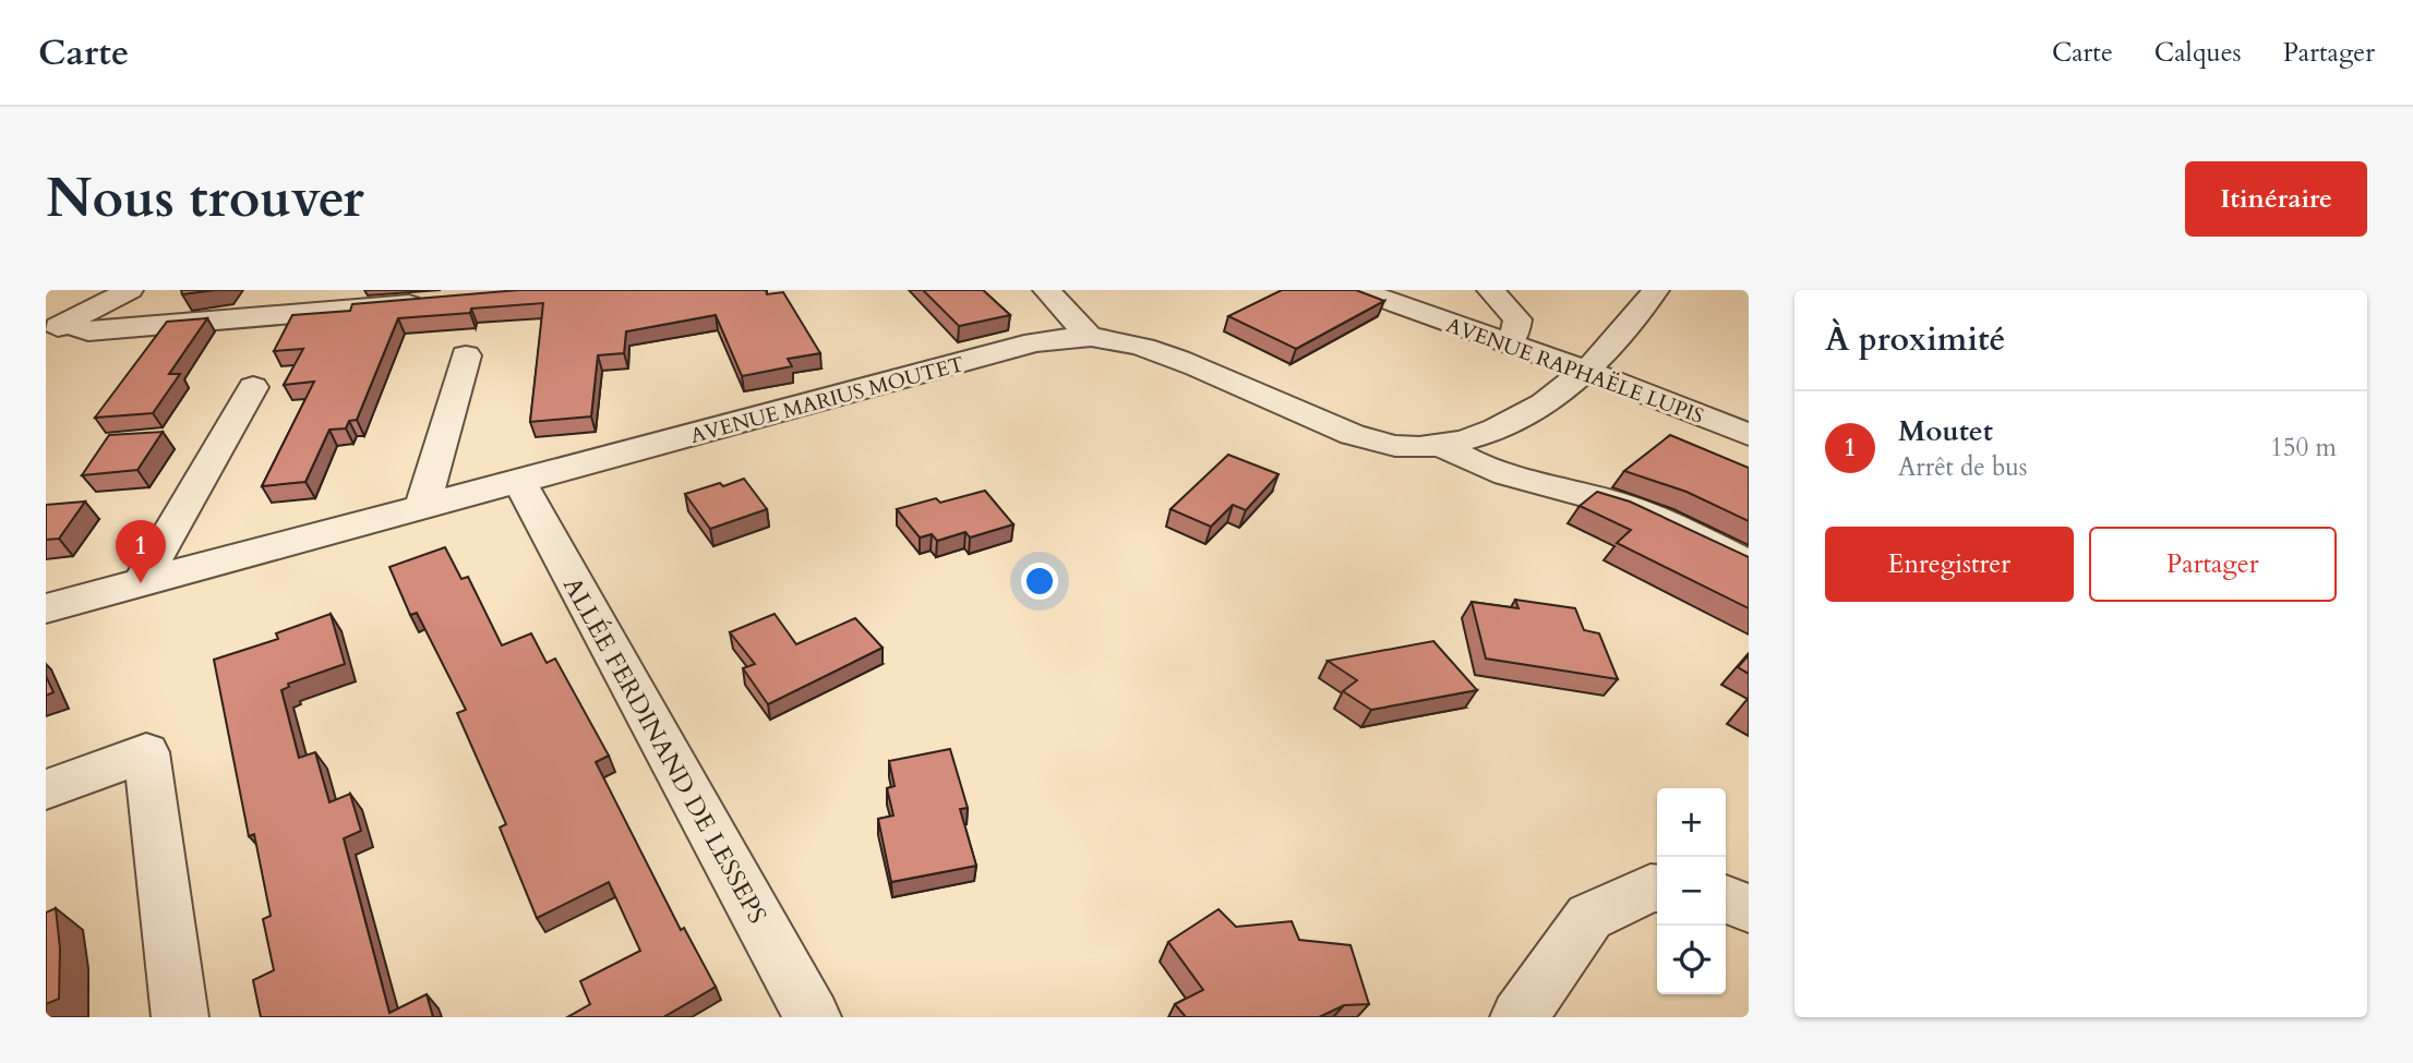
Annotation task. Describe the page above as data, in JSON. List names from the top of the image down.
{
  "streets": {
    "street": ["AVENUE RAPHAËLE LUPIS", "AVENUE MARIUS MOUTET", "ALLÉE FERDINAND DE LESSEPS"]
  },
  "crossings": [
    ["AVENUE RAPHAËLE LUPIS", "AVENUE MARIUS MOUTET"],
    ["AVENUE MARIUS MOUTET", "ALLÉE FERDINAND DE LESSEPS"]
  ],
  "page": {
    "header": "Carte",
    "nav": ["Carte", "Calques", "Partager"],
    "buttons": [
      "Itinéraire",
      ["Enregistrer", "Partager"]
    ],
    "title": "Nous trouver",
    "heading": "À proximité",
    "list": [
      {
        "mark": "1",
        "name": "Moutet",
        "note": "Arrêt de bus",
        "value": "150 m"
      }
    ],
    "pins": "1",
    "map_buttons": ["+", "−"]
  }
}
